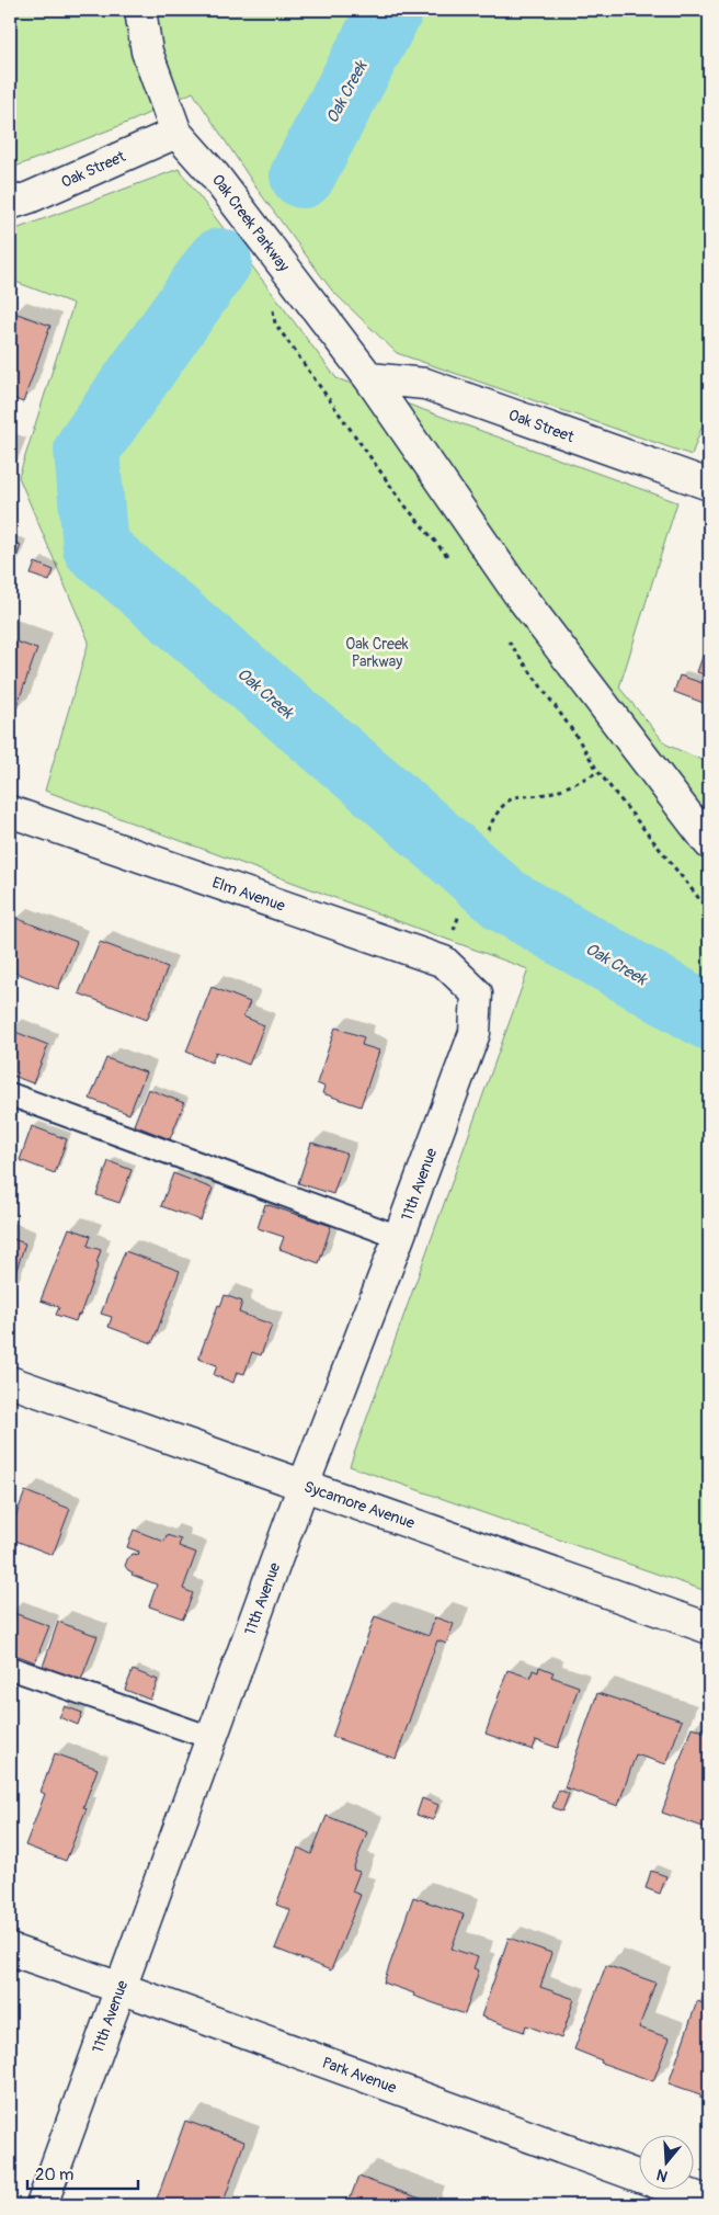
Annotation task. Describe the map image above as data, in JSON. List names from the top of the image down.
{
  "streets": {
    "street": [
      "Oak Street",
      "Oak Creek Parkway",
      "Elm Avenue",
      "11th Avenue",
      "Sycamore Avenue",
      "Park Avenue"
    ]
  },
  "crossings": [
    ["Oak Street", "Oak Creek Parkway"],
    ["Elm Avenue", "11th Avenue"],
    ["11th Avenue", "Sycamore Avenue"],
    ["11th Avenue", "Park Avenue"]
  ],
  "water": ["Oak Creek"],
  "parks": ["Oak Creek Parkway"],
  "scale_bar": "20 m",
  "north": "bottom"
}
